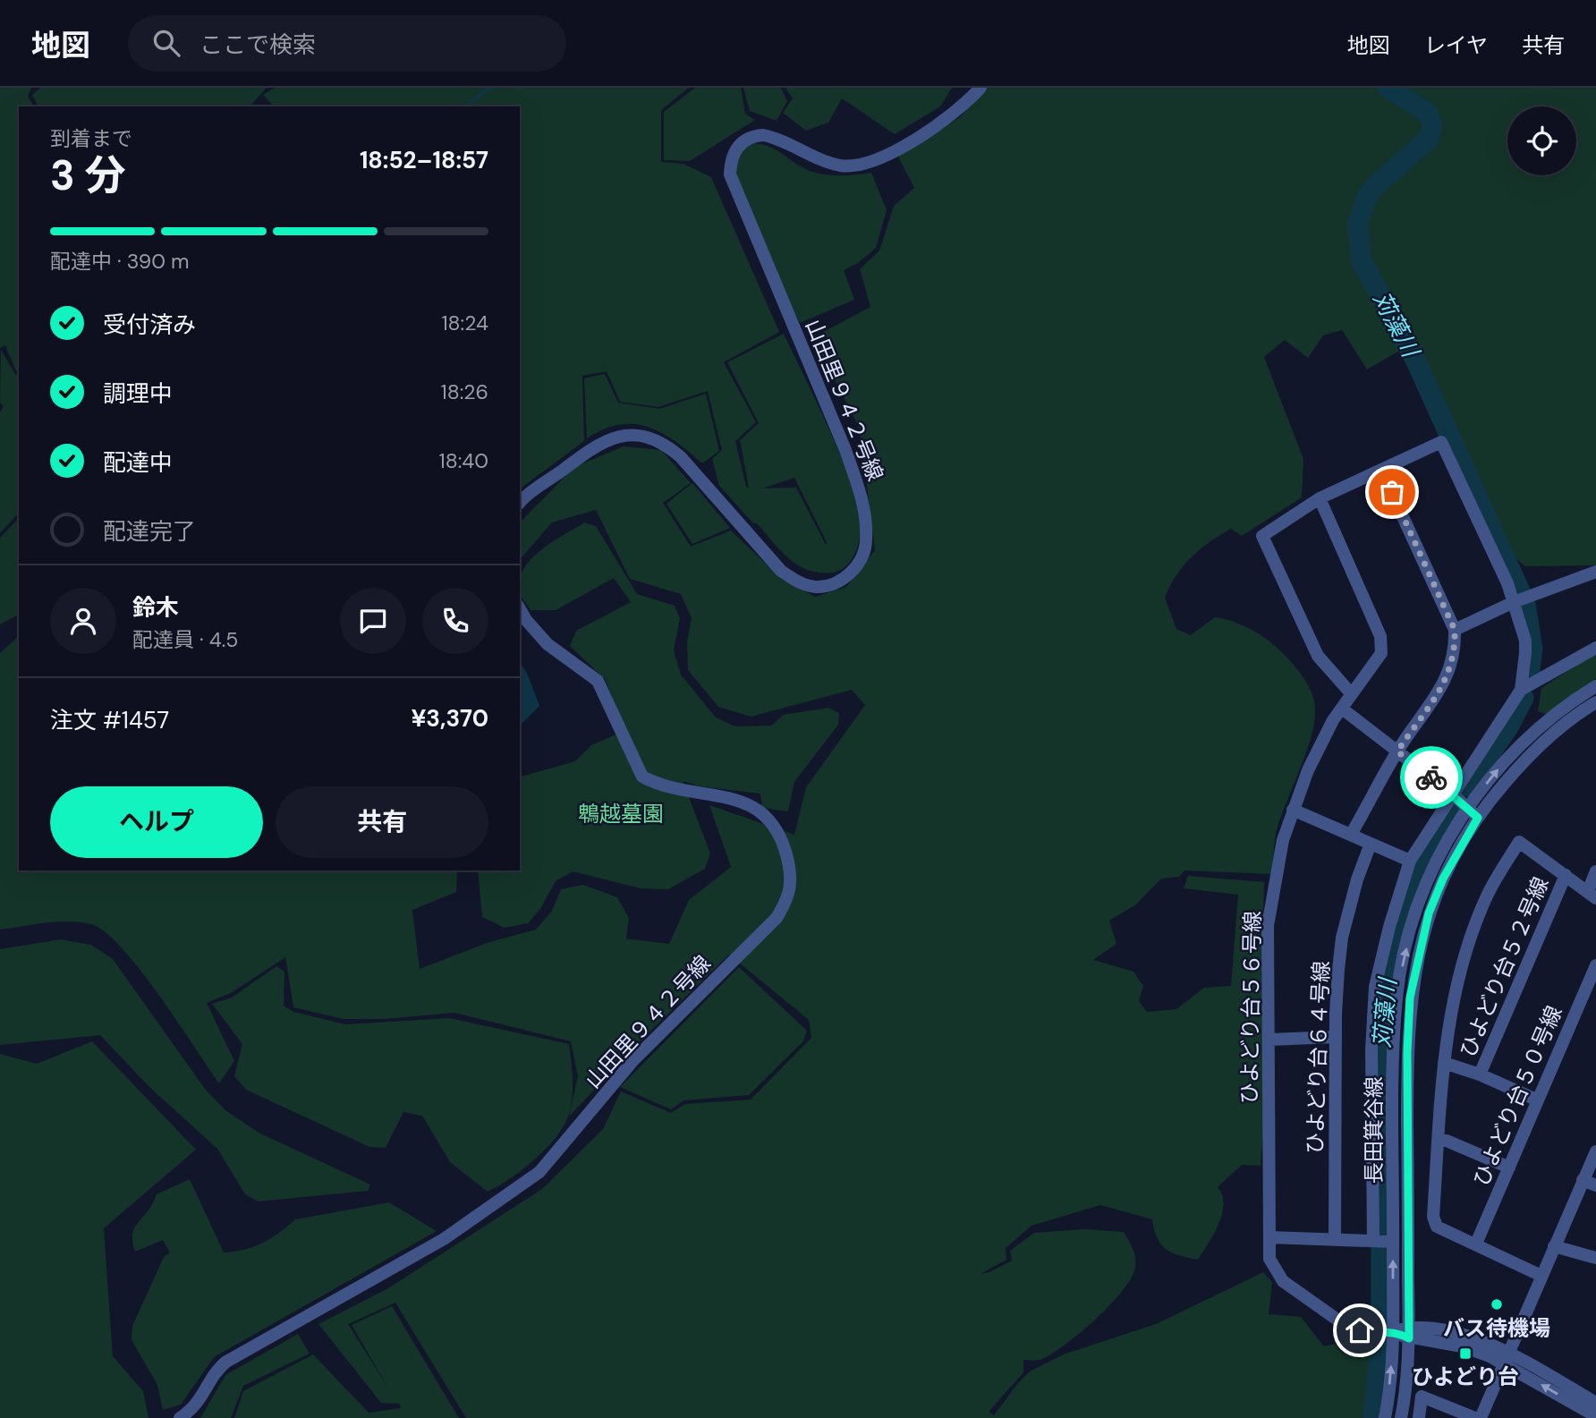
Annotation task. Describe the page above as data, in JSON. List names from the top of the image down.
{
  "streets": {
    "street": [
      "山田里９４２号線",
      "ひよどり台５２号線",
      "ひよどり台５６号線",
      "ひよどり台６４号線",
      "ひよどり台５０号線",
      "長田箕谷線"
    ]
  },
  "crossings": [
    ["ひよどり台５６号線", "長田箕谷線"]
  ],
  "water": ["苅藻川"],
  "parks": ["鵯越墓園"],
  "places": {
    "other": ["バス待機場"],
    "transit": ["ひよどり台"]
  },
  "page": {
    "header": "地図",
    "search": "ここで検索",
    "nav": ["地図", "レイヤ", "共有"],
    "heading": ["3 分", "到着まで", "18:52–18:57"],
    "panel": [
      "鈴木",
      "配達員 · 4.5",
      "注文 #1457",
      "¥3,370"
    ],
    "bar": "配達中 · 390 m",
    "list": [
      ["受付済み", "18:24"],
      ["調理中", "18:26"],
      ["配達中", "18:40"],
      "配達完了"
    ],
    "buttons": ["ヘルプ", "共有"]
  }
}
